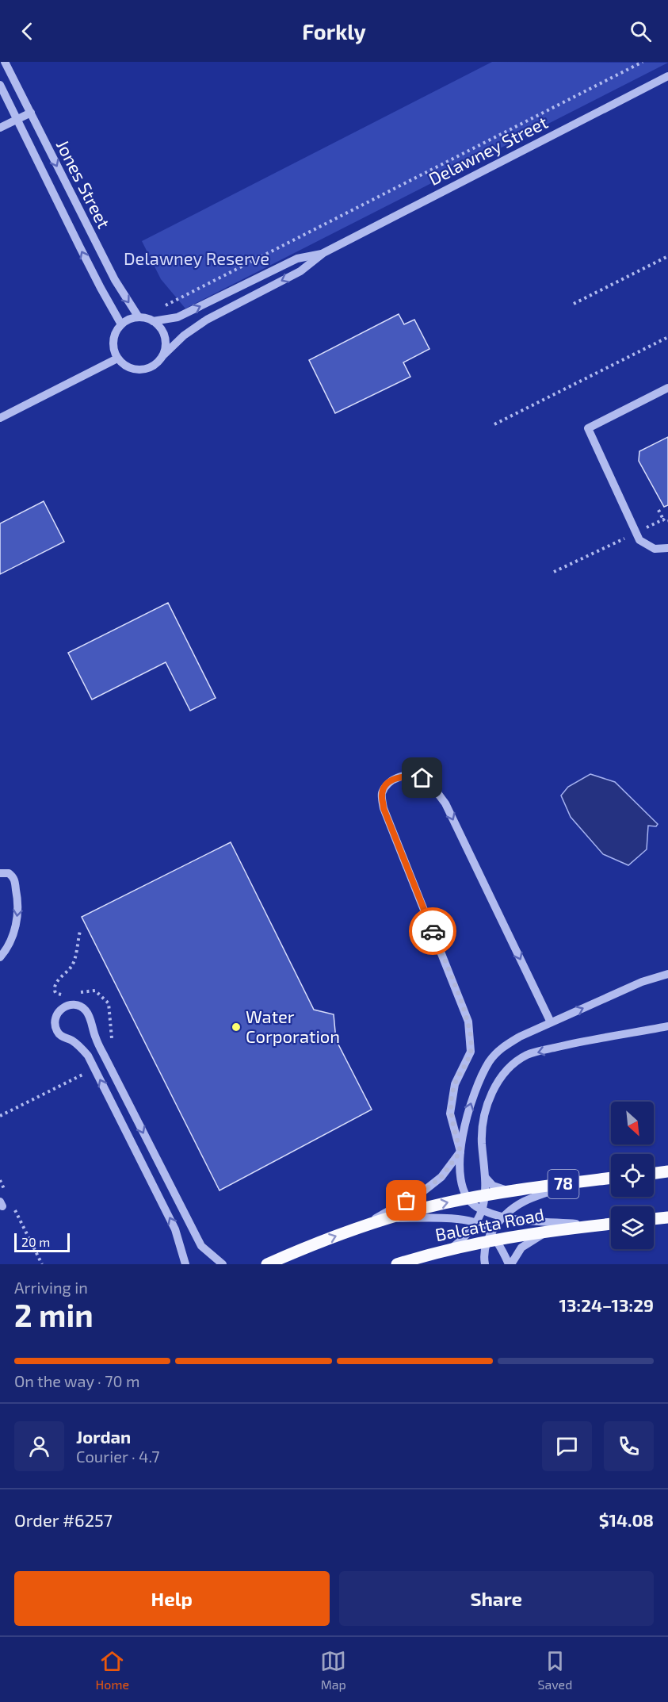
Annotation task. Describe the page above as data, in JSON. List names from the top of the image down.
{
  "streets": {
    "main road": ["78", "Balcatta Road"],
    "street": ["Delawney Street", "Jones Street"]
  },
  "crossings": [
    ["Delawney Street", "Jones Street"]
  ],
  "parks": ["Delawney Reserve"],
  "places": ["Water Corporation"],
  "scale_bar": "20 m",
  "north": "bottom right",
  "page": {
    "header": "Forkly",
    "scale": "20 m",
    "heading": ["2 min", "Arriving in", "13:24–13:29"],
    "panel": [
      "Jordan",
      "Courier · 4.7",
      "Order #6257",
      "$14.08"
    ],
    "bar": "On the way · 70 m",
    "buttons": ["Help", "Share"],
    "tabs": ["Home", "Map", "Saved"]
  }
}
